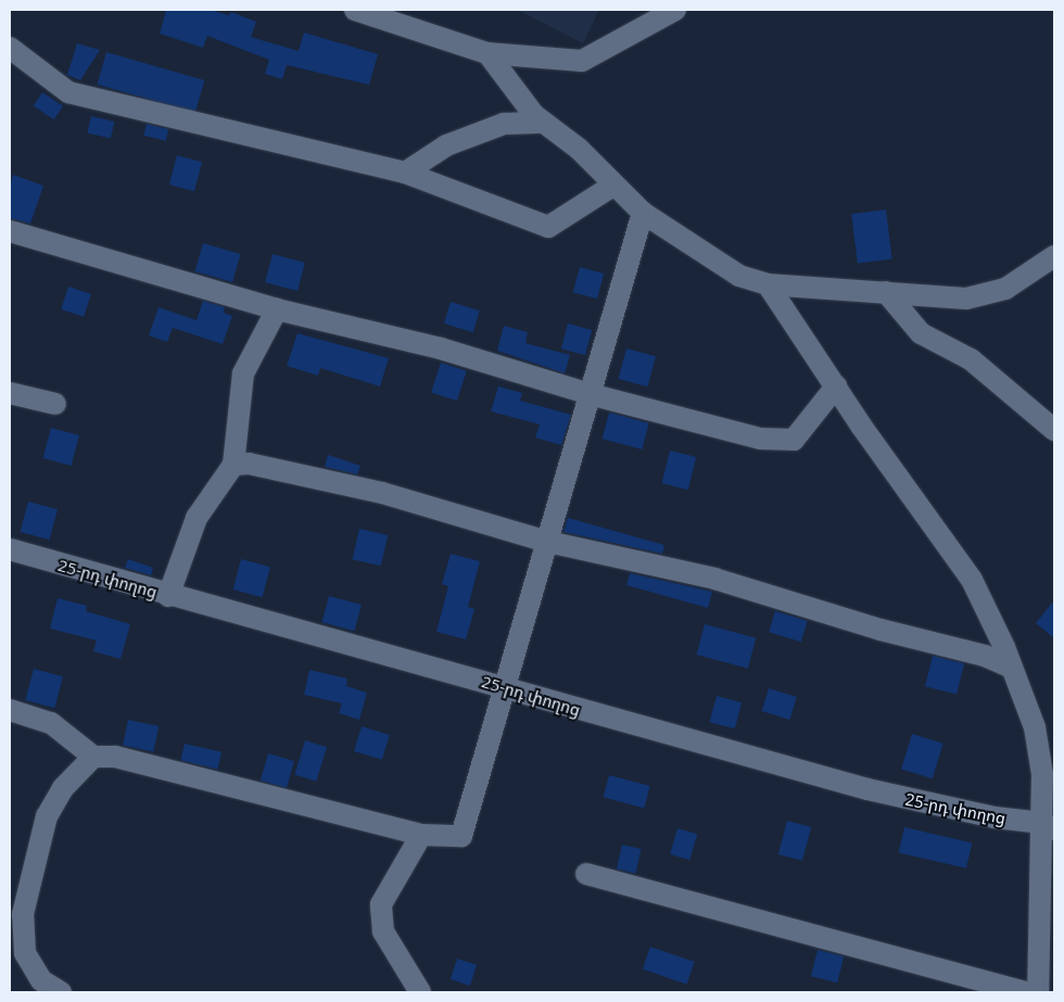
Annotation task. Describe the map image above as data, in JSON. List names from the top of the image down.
{
  "streets": {
    "street": ["25-րդ փողոց"]
  }
}
